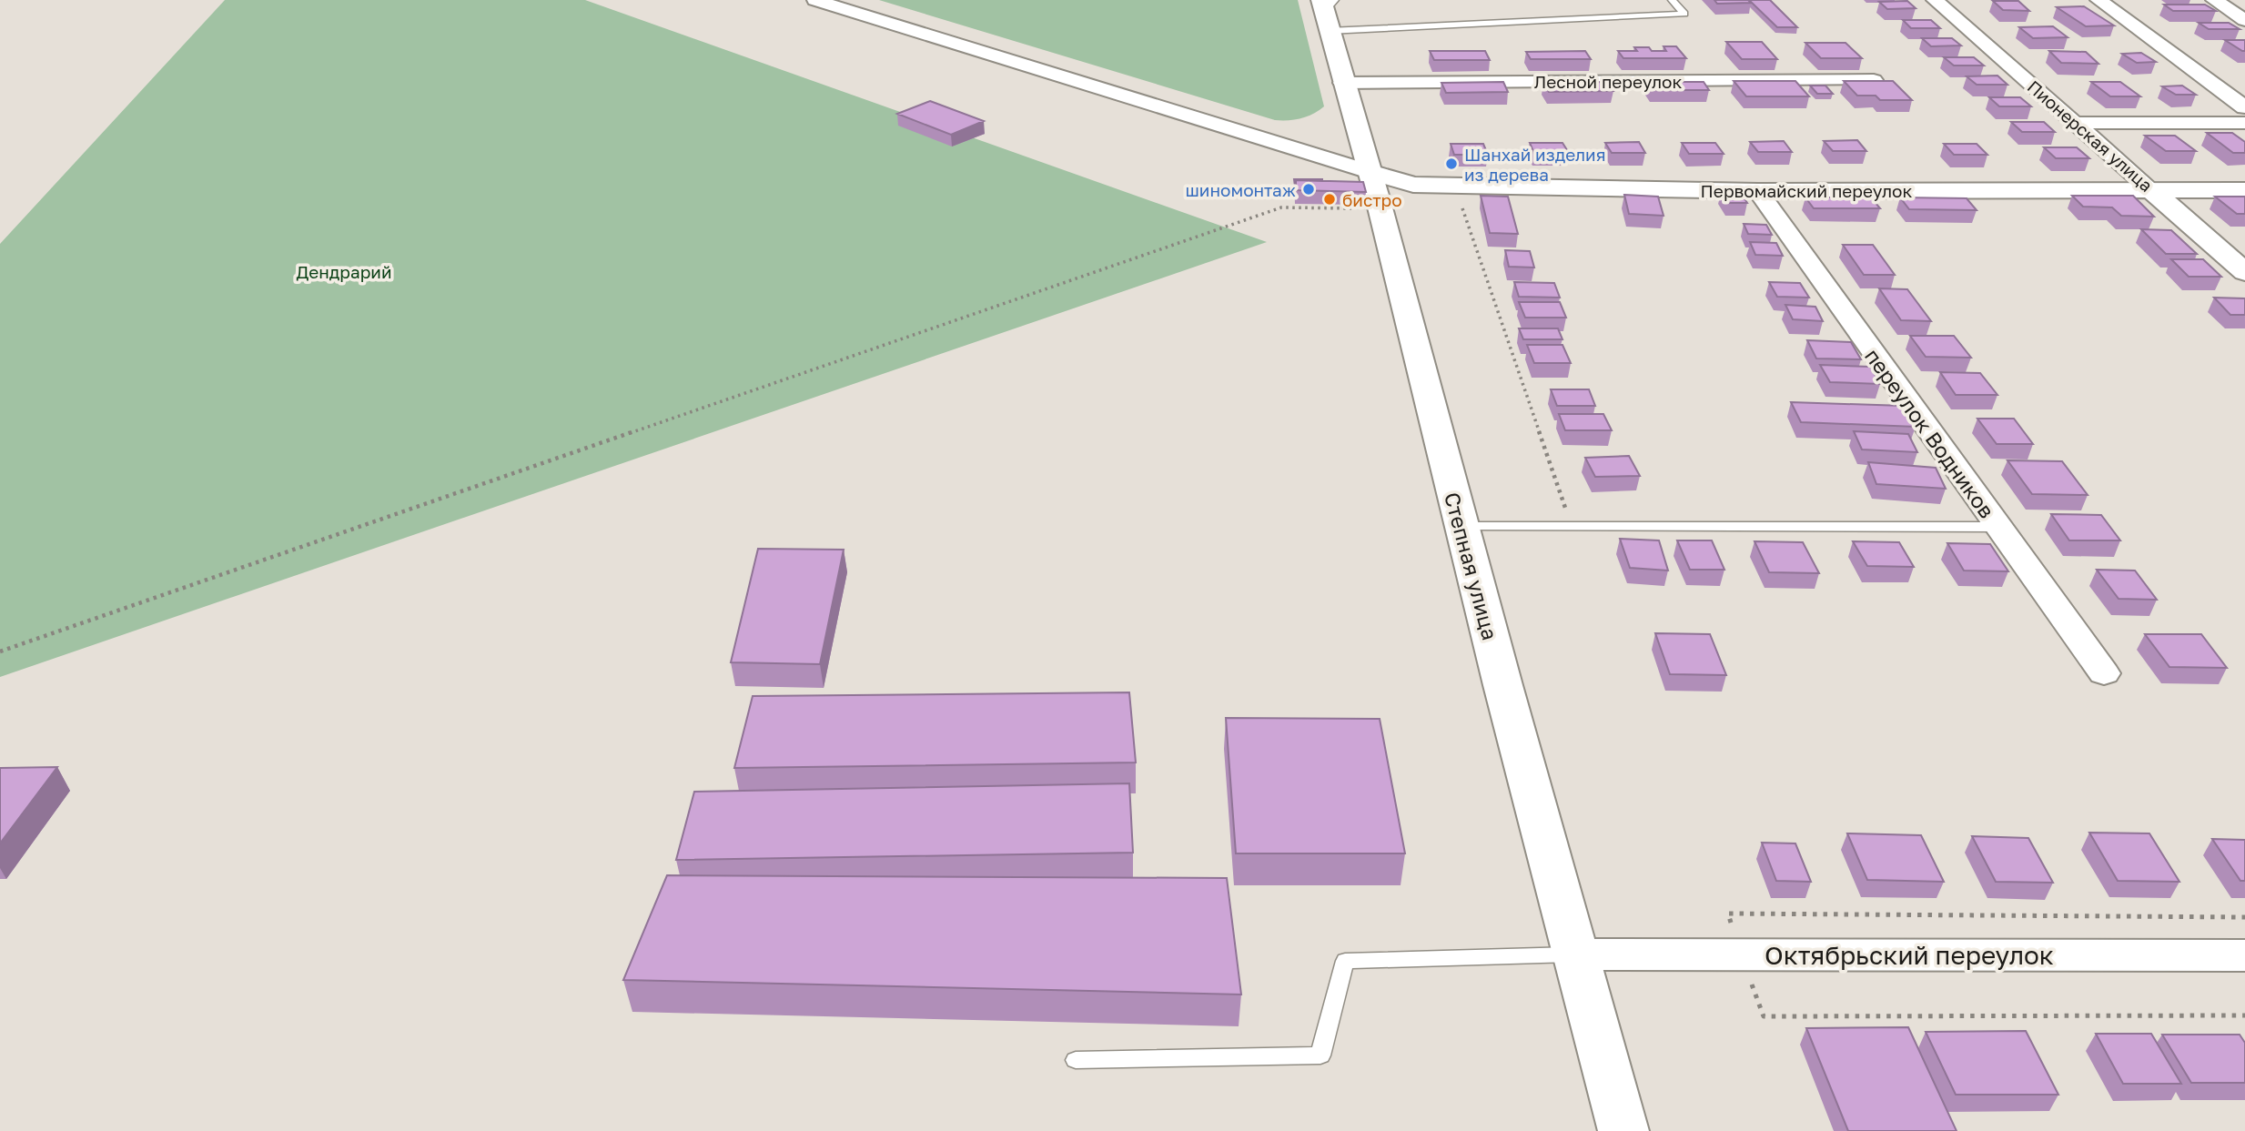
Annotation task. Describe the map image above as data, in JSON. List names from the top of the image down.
{
  "streets": {
    "main road": ["Пионерская улица", "Первомайский переулок", "Степная улица"],
    "street": ["Лесной переулок", "переулок Водников", "Октябрьский переулок"]
  },
  "crossings": [
    ["Лесной переулок", "Степная улица"],
    ["Пионерская улица", "Первомайский переулок"],
    ["Первомайский переулок", "переулок Водников"],
    ["Первомайский переулок", "Степная улица"],
    ["Степная улица", "Октябрьский переулок"]
  ],
  "parks": ["Дендрарий"],
  "places": ["Шанхай изделия из дерева", "шиномонтаж", "бистро"]
}
